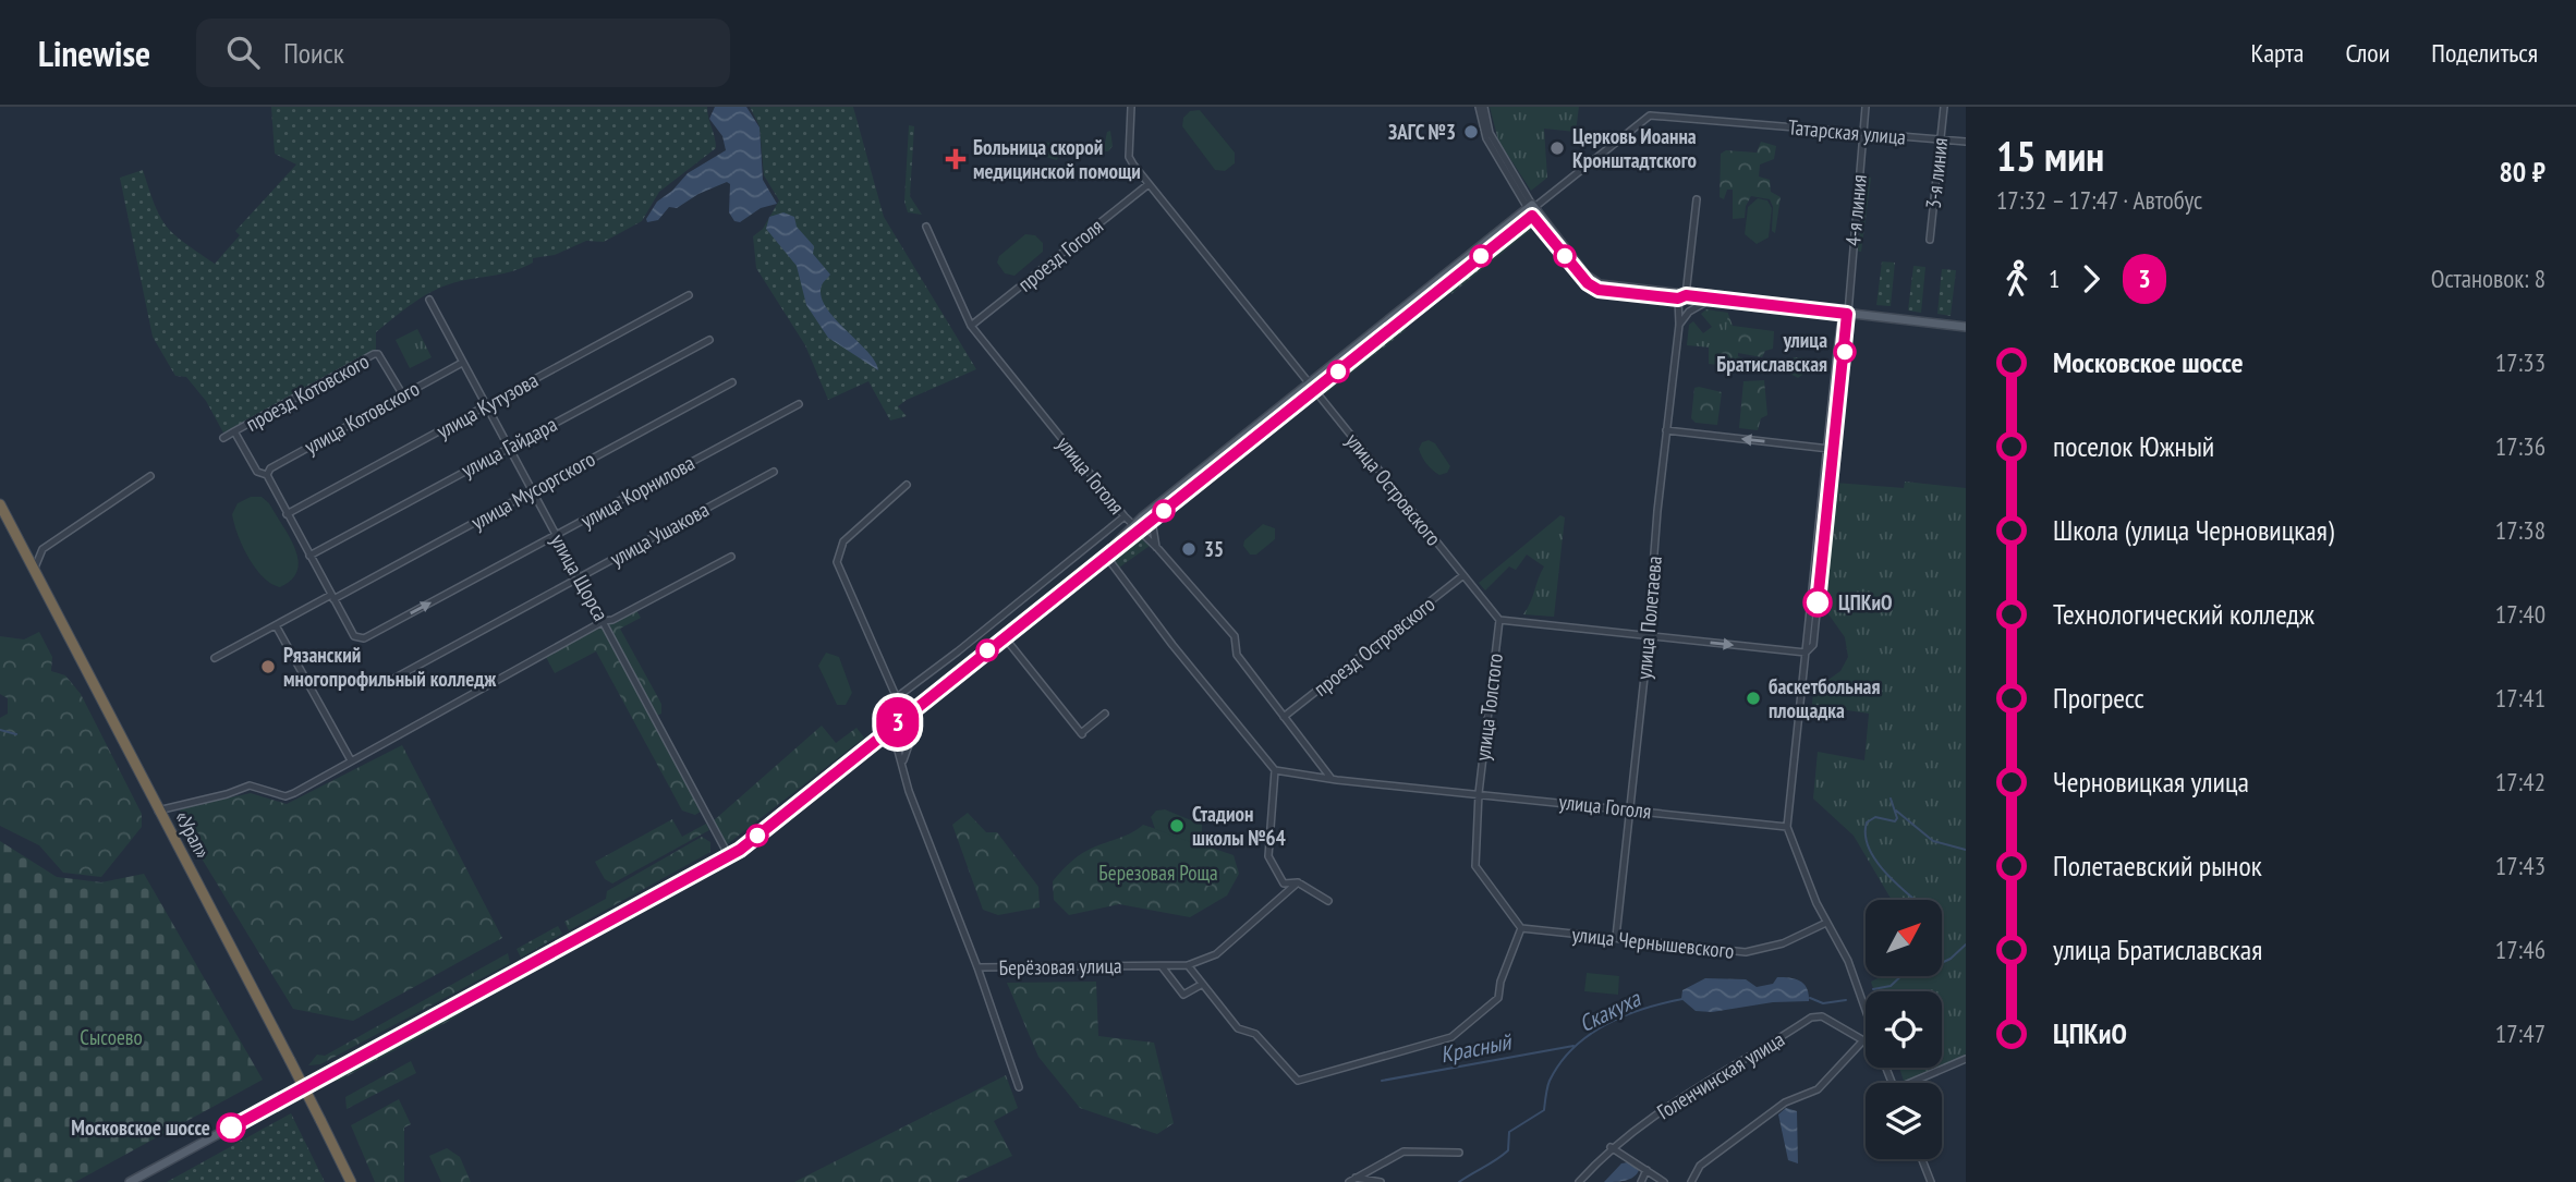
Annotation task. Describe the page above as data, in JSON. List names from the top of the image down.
{
  "streets": {
    "highway": ["«Урал»"],
    "street": [
      "Татарская улица",
      "3-я линия",
      "4-я линия",
      "проезд Гоголя",
      "проезд Котовского",
      "улица Кутузова",
      "улица Котовского",
      "улица Гайдара",
      "улица Гоголя",
      "улица Островского",
      "улица Мусоргского",
      "улица Корнилова",
      "улица Ушакова",
      "улица Щорса",
      "улица Полетаева",
      "проезд Островского",
      "улица Толстого",
      "улица Чернышевского",
      "Берёзовая улица",
      "Голенчинская улица"
    ]
  },
  "crossings": [
    ["Татарская улица", "3-я линия"],
    ["Татарская улица", "4-я линия"],
    ["4-я линия", "улица Гоголя"],
    ["проезд Гоголя", "улица Гоголя"],
    ["проезд Гоголя", "улица Островского"],
    ["проезд Котовского", "улица Котовского"],
    ["улица Кутузова", "улица Щорса"],
    ["улица Котовского", "улица Щорса"],
    ["улица Гайдара", "улица Щорса"],
    ["улица Гоголя", "улица Полетаева"],
    ["улица Гоголя", "проезд Островского"],
    ["улица Гоголя", "улица Толстого"],
    ["улица Островского", "проезд Островского"],
    ["улица Островского", "улица Толстого"],
    ["улица Мусоргского", "улица Корнилова"],
    ["улица Мусоргского", "улица Щорса"],
    ["улица Корнилова", "улица Щорса"],
    ["улица Ушакова", "улица Щорса"],
    ["улица Полетаева", "улица Чернышевского"],
    ["улица Толстого", "улица Чернышевского"]
  ],
  "one_way": ["улица Корнилова"],
  "water": ["Скакуха", "Красный"],
  "parks": ["Березовая Роща", "Сысоево"],
  "places": {
    "other": [
      "ЗАГС №3",
      "Церковь Иоанна Кронштадтского",
      "улица Братиславская",
      "35",
      "ЦПКиО",
      "Рязанский многопрофильный колледж",
      "баскетбольная площадка",
      "Стадион школы №64",
      "Московское шоссе"
    ],
    "health": ["Больница скорой медицинской помощи"]
  },
  "lines": ["bus line 3"],
  "north": "top right",
  "page": {
    "header": "Linewise",
    "search": "Поиск",
    "nav": ["Карта", "Слои", "Поделиться"],
    "on_map": "3",
    "heading": ["15 мин", "17:32 – 17:47 · Автобус", "80 ₽"],
    "legs": ["1", "3", "Остановок: 8"],
    "list": [
      {
        "name": "Московское шоссе",
        "value": "17:33"
      },
      {
        "name": "поселок Южный",
        "value": "17:36"
      },
      {
        "name": "Школа (улица Черновицкая)",
        "value": "17:38"
      },
      {
        "name": "Технологический колледж",
        "value": "17:40"
      },
      {
        "name": "Прогресс",
        "value": "17:41"
      },
      {
        "name": "Черновицкая улица",
        "value": "17:42"
      },
      {
        "name": "Полетаевский рынок",
        "value": "17:43"
      },
      {
        "name": "улица Братиславская",
        "value": "17:46"
      },
      {
        "name": "ЦПКиО",
        "value": "17:47"
      }
    ]
  }
}
